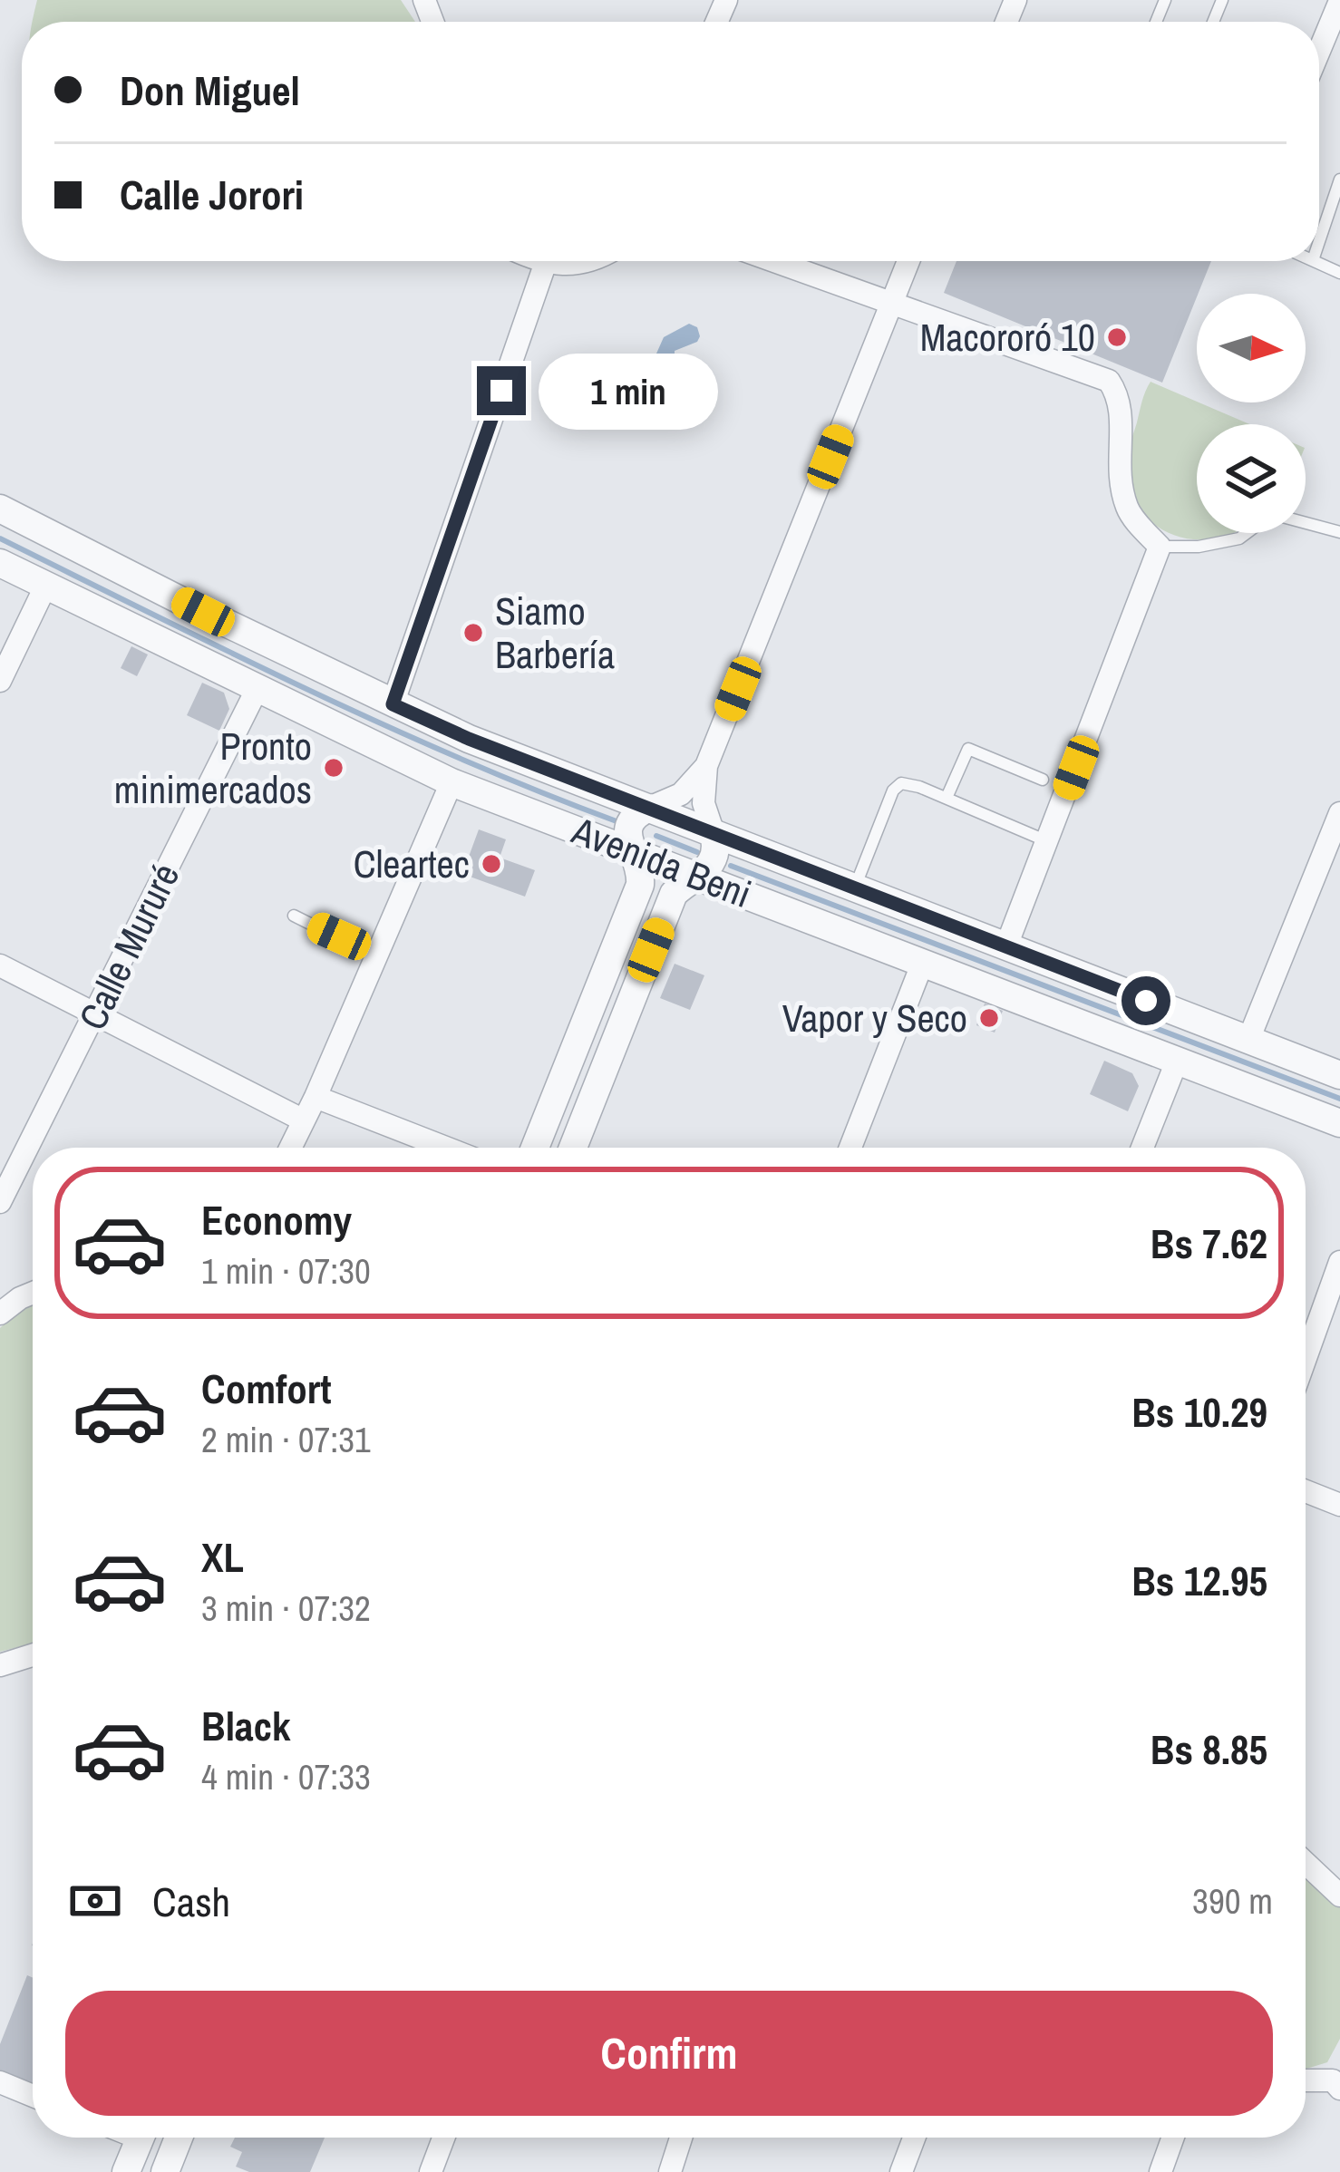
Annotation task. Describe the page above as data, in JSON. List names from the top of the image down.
{
  "streets": {
    "street": ["Avenida Beni", "Calle Mururé"]
  },
  "crossings": [
    ["Avenida Beni", "Calle Mururé"]
  ],
  "places": [
    "Macororó 10",
    "Siamo Barbería",
    "Pronto minimercados",
    "Cleartec",
    "Vapor y Seco"
  ],
  "north": "right",
  "page": {
    "banner": ["Don Miguel", "Calle Jorori"],
    "bubble": "1 min",
    "list": [
      {
        "name": "Economy",
        "note": "1 min · 07:30",
        "value": "Bs 7.62"
      },
      {
        "name": "Comfort",
        "note": "2 min · 07:31",
        "value": "Bs 10.29"
      },
      {
        "name": "XL",
        "note": "3 min · 07:32",
        "value": "Bs 12.95"
      },
      {
        "name": "Black",
        "note": "4 min · 07:33",
        "value": "Bs 8.85"
      }
    ],
    "pay": ["Cash", "390 m"],
    "buttons": "Confirm"
  }
}
